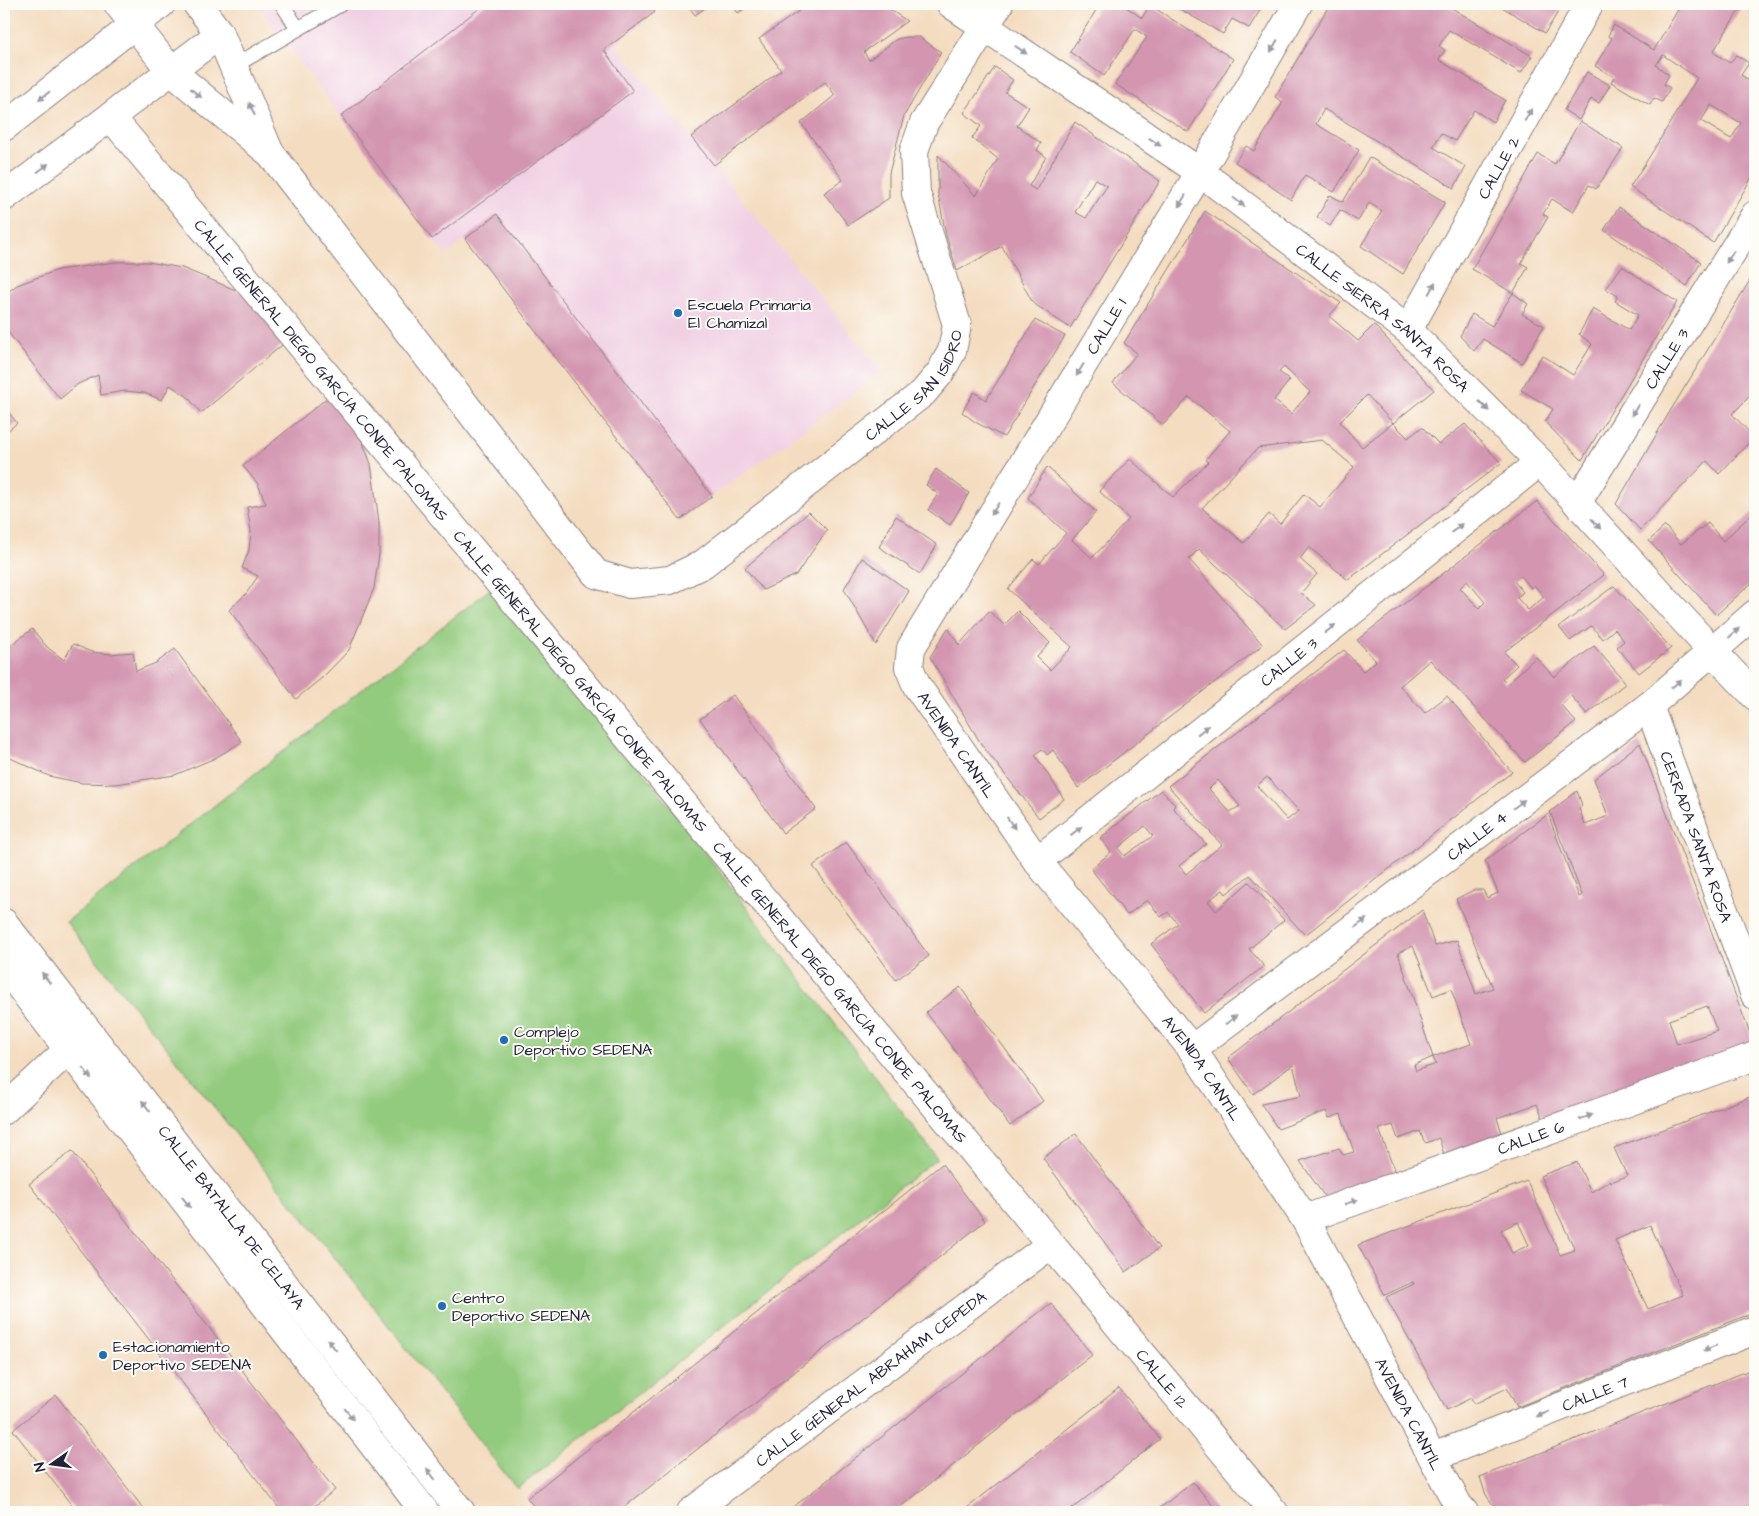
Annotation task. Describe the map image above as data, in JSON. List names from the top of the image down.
{
  "streets": {
    "street": [
      "CALLE 2",
      "CALLE SIERRA SANTA ROSA",
      "CALLE 1",
      "CALLE 3",
      "CALLE GENERAL DIEGO GARCÍA CONDE PALOMAS",
      "CALLE SAN ISIDRO",
      "AVENIDA CANTÍL",
      "CALLE 4",
      "CERRADA SANTA ROSA",
      "CALLE 6",
      "CALLE BATALLA DE CELAYA",
      "CALLE GENERAL ABRAHAM CEPEDA",
      "CALLE 12",
      "CALLE 7"
    ]
  },
  "crossings": [
    ["CALLE 2", "CALLE SIERRA SANTA ROSA"],
    ["CALLE SIERRA SANTA ROSA", "CALLE 1"],
    ["CALLE SIERRA SANTA ROSA", "CALLE 3"],
    ["CALLE SIERRA SANTA ROSA", "CALLE SAN ISIDRO"],
    ["CALLE SIERRA SANTA ROSA", "CALLE 4"],
    ["CALLE 1", "AVENIDA CANTÍL"],
    ["CALLE 3", "AVENIDA CANTÍL"],
    ["CALLE GENERAL DIEGO GARCÍA CONDE PALOMAS", "CALLE GENERAL ABRAHAM CEPEDA"],
    ["CALLE GENERAL DIEGO GARCÍA CONDE PALOMAS", "CALLE 12"],
    ["AVENIDA CANTÍL", "CALLE 4"],
    ["AVENIDA CANTÍL", "CALLE 6"],
    ["AVENIDA CANTÍL", "CALLE 7"],
    ["CALLE 4", "CERRADA SANTA ROSA"],
    ["CALLE GENERAL ABRAHAM CEPEDA", "CALLE 12"]
  ],
  "one_way": [
    "CALLE 2",
    "CALLE SIERRA SANTA ROSA",
    "CALLE 1",
    "CALLE 4",
    "CALLE 6",
    "CALLE 7"
  ],
  "places": [
    "Escuela Primaria El Chamizal",
    "Complejo Deportivo SEDENA",
    "Centro Deportivo SEDENA",
    "Estacionamiento Deportivo SEDENA"
  ],
  "north": "left"
}
